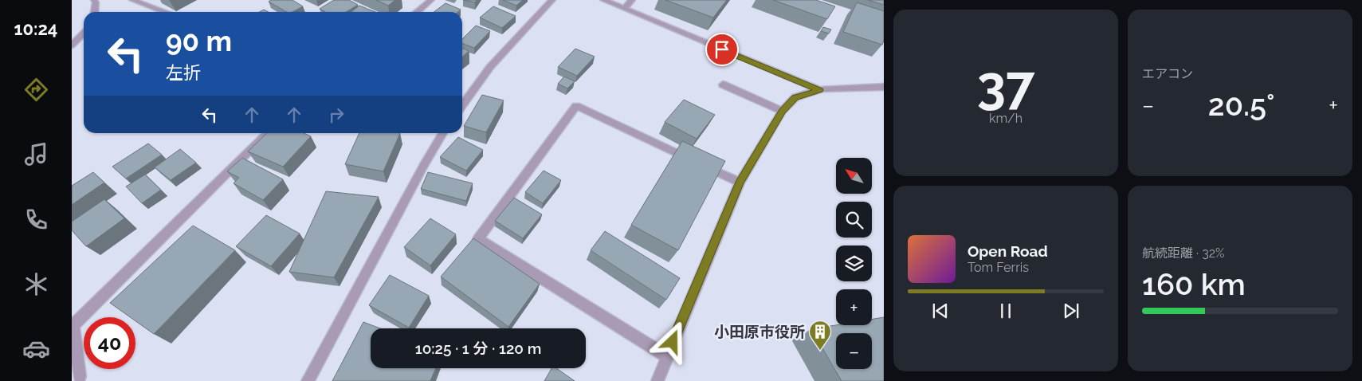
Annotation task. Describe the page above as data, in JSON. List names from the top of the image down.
{
  "places": {
    "building": ["小田原市役所"]
  },
  "north": "top left",
  "page": {
    "tabs": "10:24",
    "tile": [
      ["37", "km/h"],
      "エアコン",
      ["航続距離 · 32%", "160 km"]
    ],
    "turn": ["90 m", "左折"],
    "heat": ["−", "20.5°", "+"],
    "map_buttons": ["+", "−"],
    "song": ["Open Road", "Tom Ferris"],
    "limit": "40",
    "trip": "10:25 · 1 分 · 120 m"
  }
}
